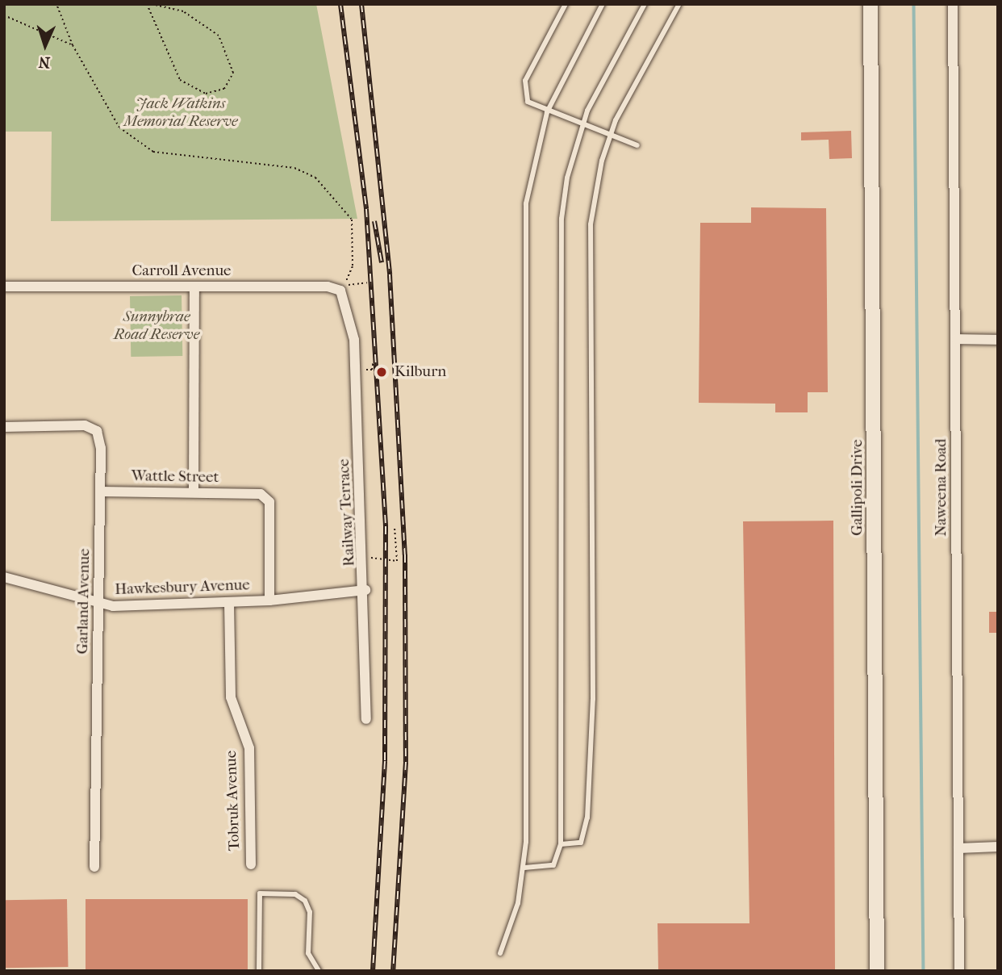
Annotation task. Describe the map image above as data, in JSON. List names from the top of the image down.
{
  "streets": {
    "street": [
      "Carroll Avenue",
      "Wattle Street",
      "Gallipoli Drive",
      "Naweena Road",
      "Railway Terrace",
      "Hawkesbury Avenue",
      "Garland Avenue",
      "Tobruk Avenue"
    ]
  },
  "crossings": [
    ["Carroll Avenue", "Railway Terrace"],
    ["Wattle Street", "Hawkesbury Avenue"],
    ["Wattle Street", "Garland Avenue"],
    ["Railway Terrace", "Hawkesbury Avenue"],
    ["Hawkesbury Avenue", "Garland Avenue"],
    ["Hawkesbury Avenue", "Tobruk Avenue"]
  ],
  "parks": ["Jack Watkins Memorial Reserve", "Sunnybrae Road Reserve"],
  "places": ["Kilburn"],
  "north": "bottom"
}
